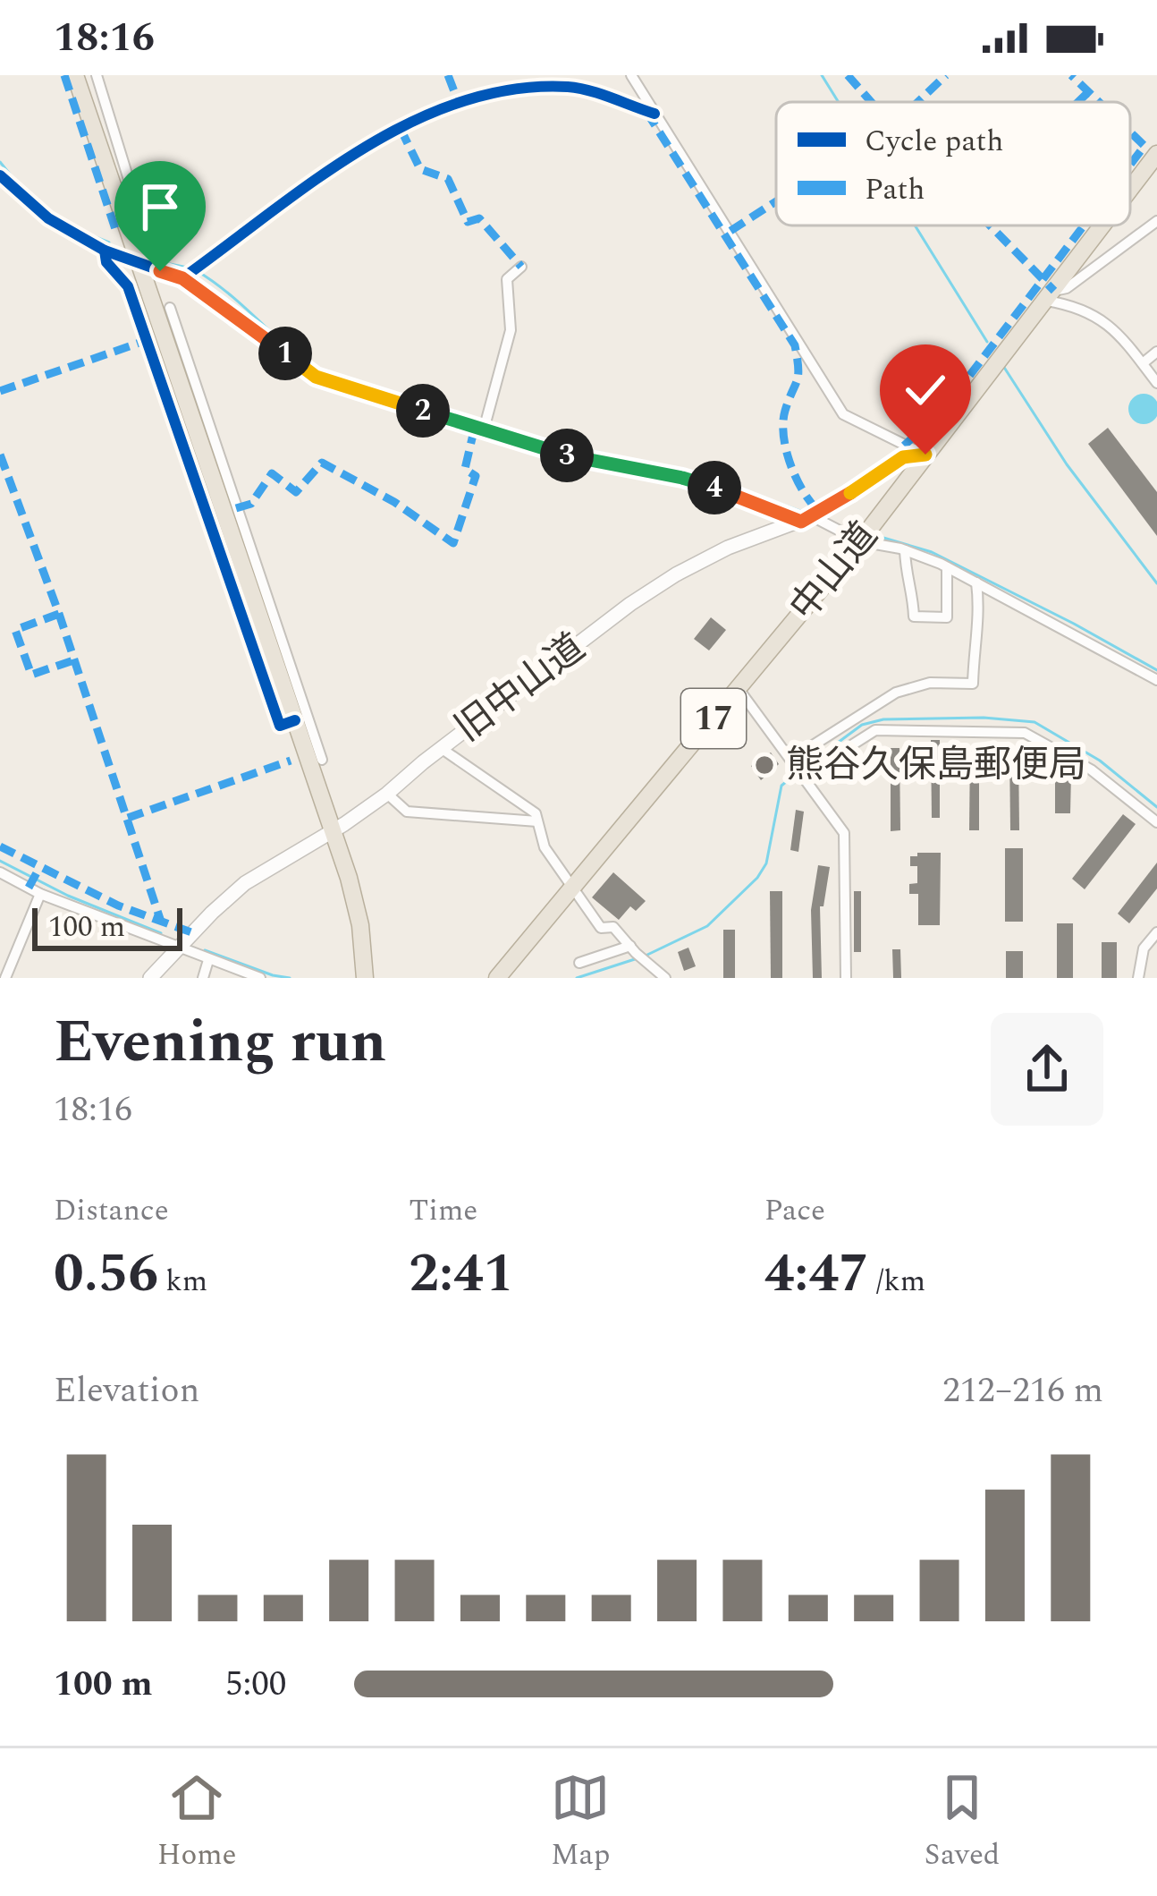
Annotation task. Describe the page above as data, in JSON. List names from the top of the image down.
{
  "streets": {
    "highway": ["中山道", "17"],
    "main road": ["旧中山道"]
  },
  "crossings": [
    ["中山道", "旧中山道"]
  ],
  "places": ["熊谷久保島郵便局"],
  "legend": ["Cycle path", "Path"],
  "scale_bar": "100 m",
  "page": {
    "status": "18:16",
    "pins": [
      "1",
      "2",
      "3",
      "4"
    ],
    "scale": "100 m",
    "heading": ["Evening run", "18:16"],
    "stats": [
      ["Distance", "0.56 km"],
      ["Time", "2:41"],
      ["Pace", "4:47 /km"]
    ],
    "chart": ["Elevation", "212–216 m"],
    "list": [
      {
        "name": "100 m",
        "note": "5:00"
      }
    ],
    "tabs": ["Home", "Map", "Saved"]
  }
}
